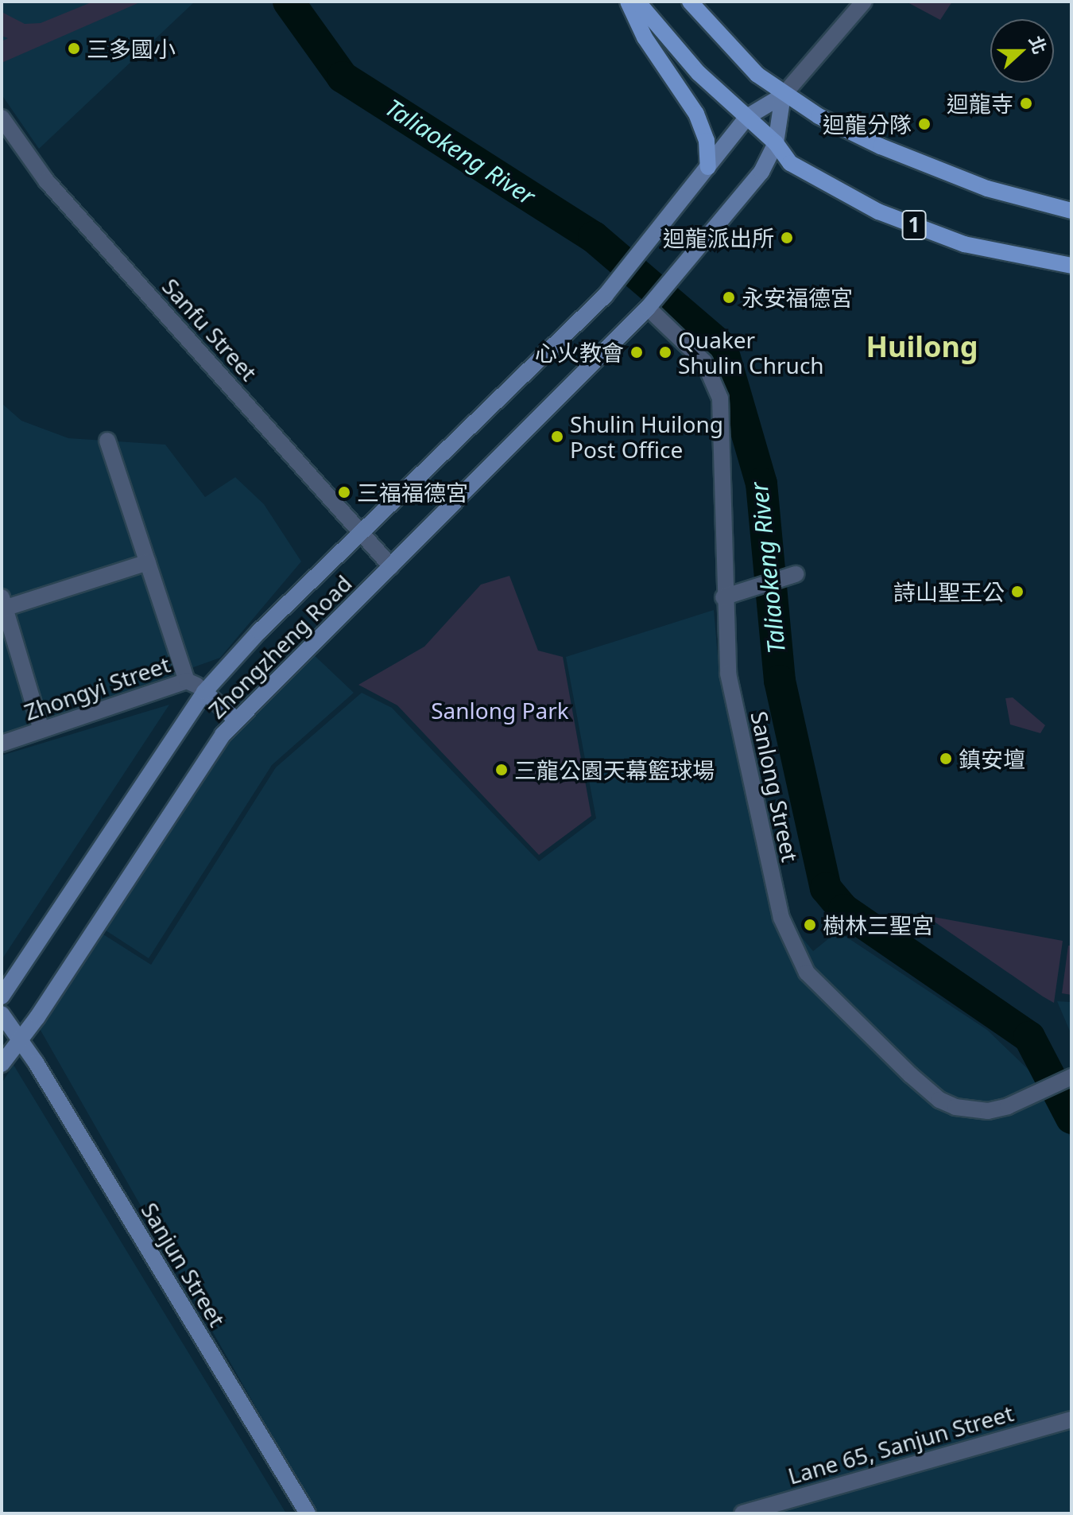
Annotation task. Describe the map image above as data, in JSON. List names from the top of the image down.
{
  "streets": {
    "main road": ["1", "Zhongzheng Road", "Sanjun Street"],
    "street": [
      "Sanfu Street",
      "Zhongyi Street",
      "Sanlong Street",
      "Lane 65, Sanjun Street"
    ]
  },
  "crossings": [
    ["1", "Zhongzheng Road"],
    ["Sanfu Street", "Zhongzheng Road"],
    ["Zhongzheng Road", "Zhongyi Street"],
    ["Zhongzheng Road", "Sanlong Street"],
    ["Zhongzheng Road", "Sanjun Street"]
  ],
  "districts": ["Huilong"],
  "water": ["Taliaokeng River"],
  "parks": ["Sanlong Park"],
  "places": [
    "三多國小",
    "迴龍寺",
    "迴龍分隊",
    "迴龍派出所",
    "永安福德宮",
    "心火教會",
    "Quaker Shulin Chruch",
    "Shulin Huilong Post Office",
    "三福福德宮",
    "詩山聖王公",
    "鎮安壇",
    "三龍公園天幕籃球場",
    "樹林三聖宮"
  ],
  "north": "right"
}
